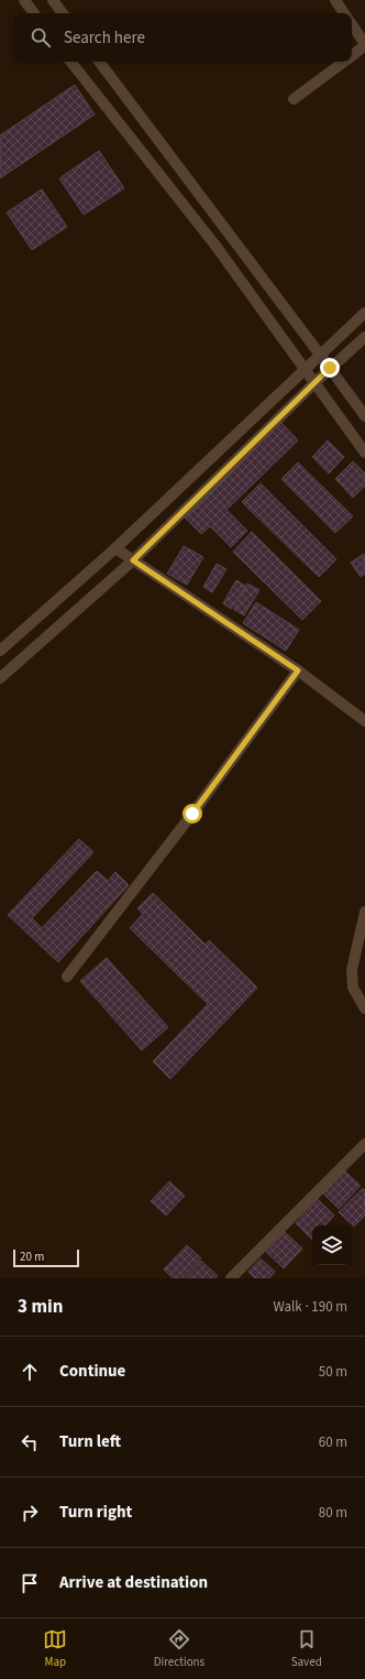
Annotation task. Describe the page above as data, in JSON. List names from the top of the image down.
{
  "scale_bar": "20 m",
  "page": {
    "search": "Search here",
    "scale": "20 m",
    "heading": ["3 min", "Walk · 190 m"],
    "list": [
      ["Continue", "50 m"],
      ["Turn left", "60 m"],
      ["Turn right", "80 m"],
      "Arrive at destination"
    ],
    "nav": ["Map", "Directions", "Saved"]
  }
}
